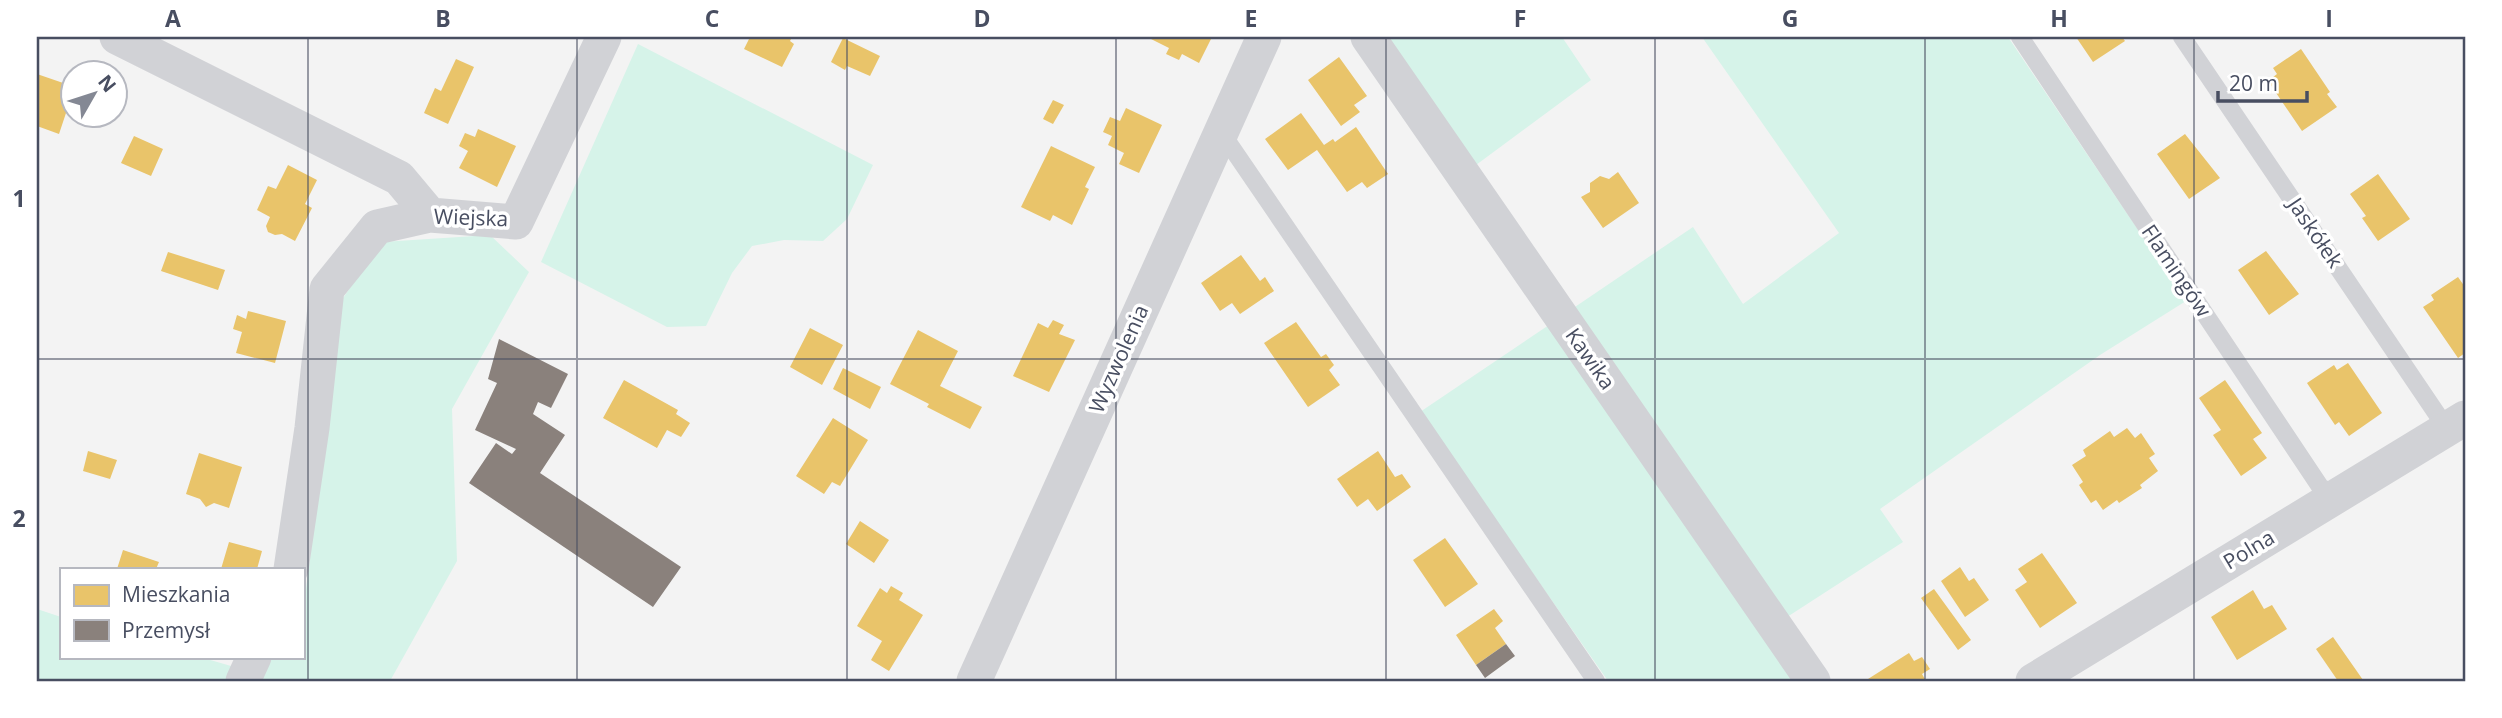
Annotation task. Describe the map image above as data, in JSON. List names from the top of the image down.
{
  "streets": {
    "street": [
      "Wiejska",
      "Wyzwolenia",
      "Kawika",
      "Polna"
    ],
    "lane": ["Jaskółek", "Flamingów"]
  },
  "crossings": [
    ["Jaskółek", "Polna"],
    ["Flamingów", "Polna"]
  ],
  "legend": ["Mieszkania", "Przemysł"],
  "scale_bar": "20 m",
  "north": "top right",
  "grid": {
    "columns": [
      "A",
      "B",
      "C",
      "D",
      "E",
      "F",
      "G",
      "H",
      "I"
    ],
    "rows": ["1", "2"]
  }
}
